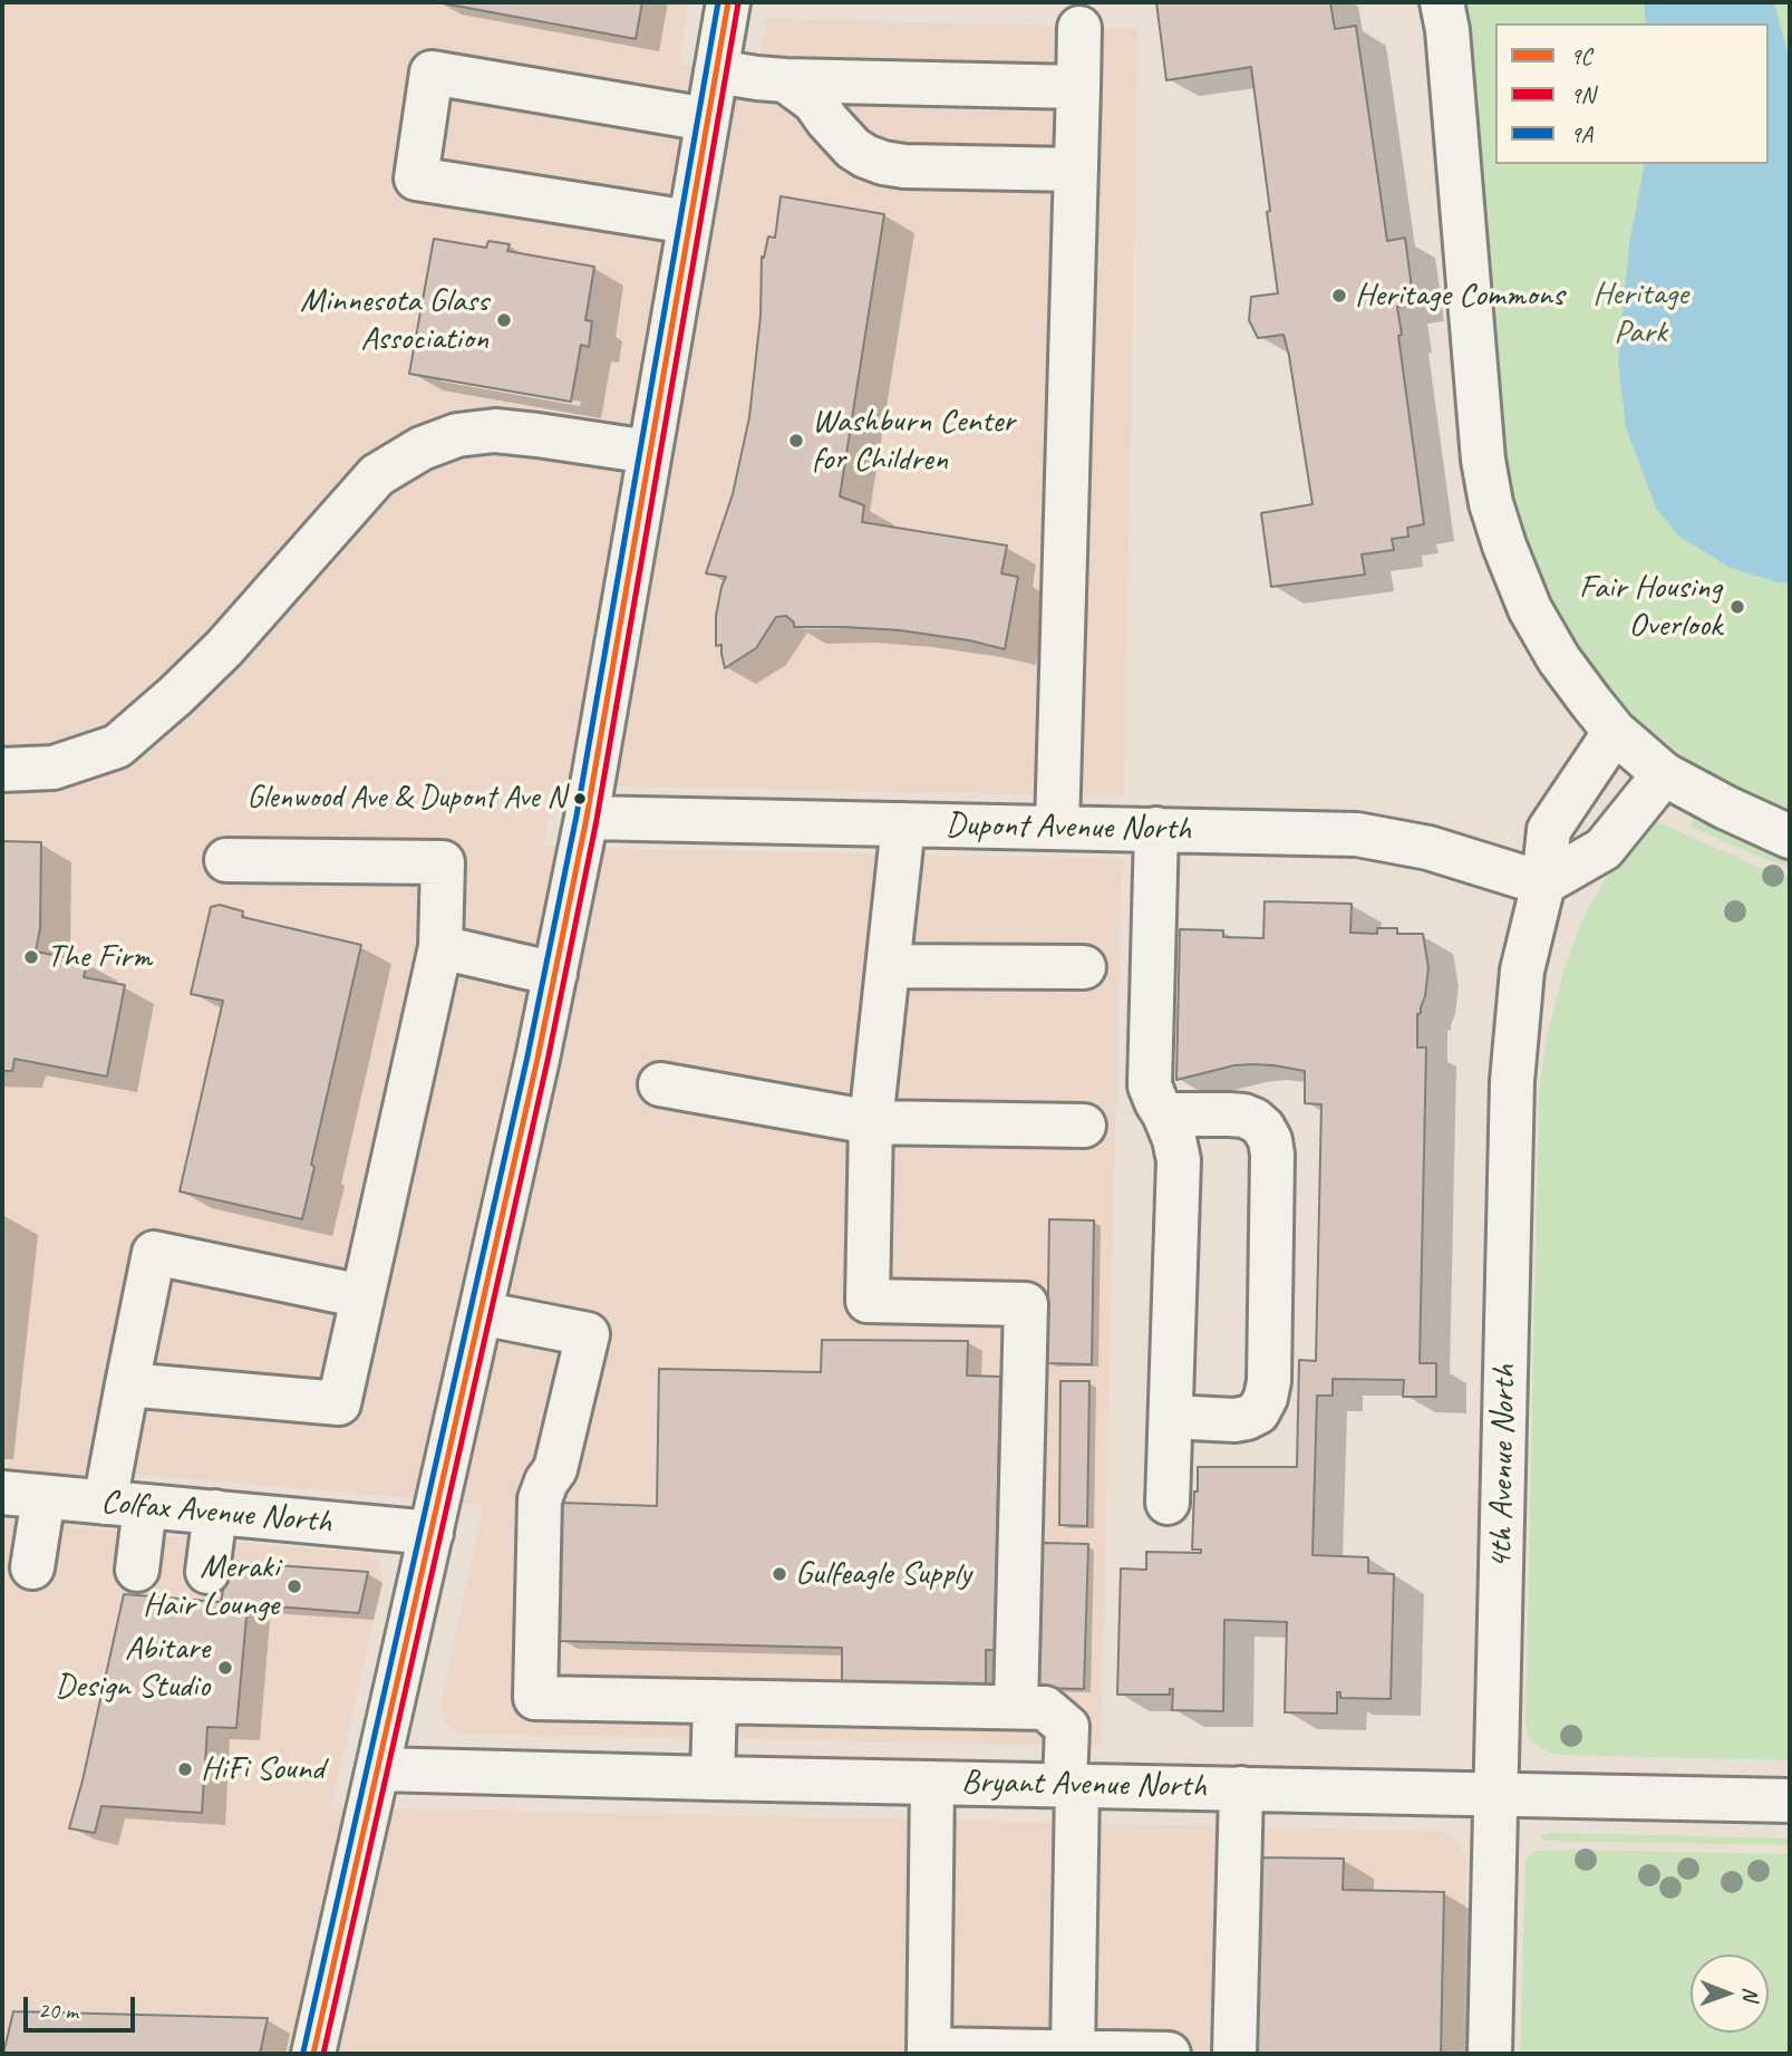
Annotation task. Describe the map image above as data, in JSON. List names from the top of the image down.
{
  "streets": {
    "street": [
      "Dupont Avenue North",
      "4th Avenue North",
      "Colfax Avenue North",
      "Bryant Avenue North"
    ]
  },
  "crossings": [
    ["Dupont Avenue North", "4th Avenue North"],
    ["4th Avenue North", "Bryant Avenue North"]
  ],
  "parks": ["Heritage Park"],
  "places": [
    "Heritage Commons",
    "Minnesota Glass Association",
    "Washburn Center for Children",
    "Fair Housing Overlook",
    "Glenwood Ave & Dupont Ave N",
    "The Firm",
    "Gulfeagle Supply",
    "Meraki Hair Lounge",
    "Abitare Design Studio",
    "HiFi Sound"
  ],
  "lines": ["transit line 9C", "transit line 9A", "transit line 9N"],
  "legend": ["9C", "9N", "9A"],
  "scale_bar": "20 m",
  "north": "right"
}
